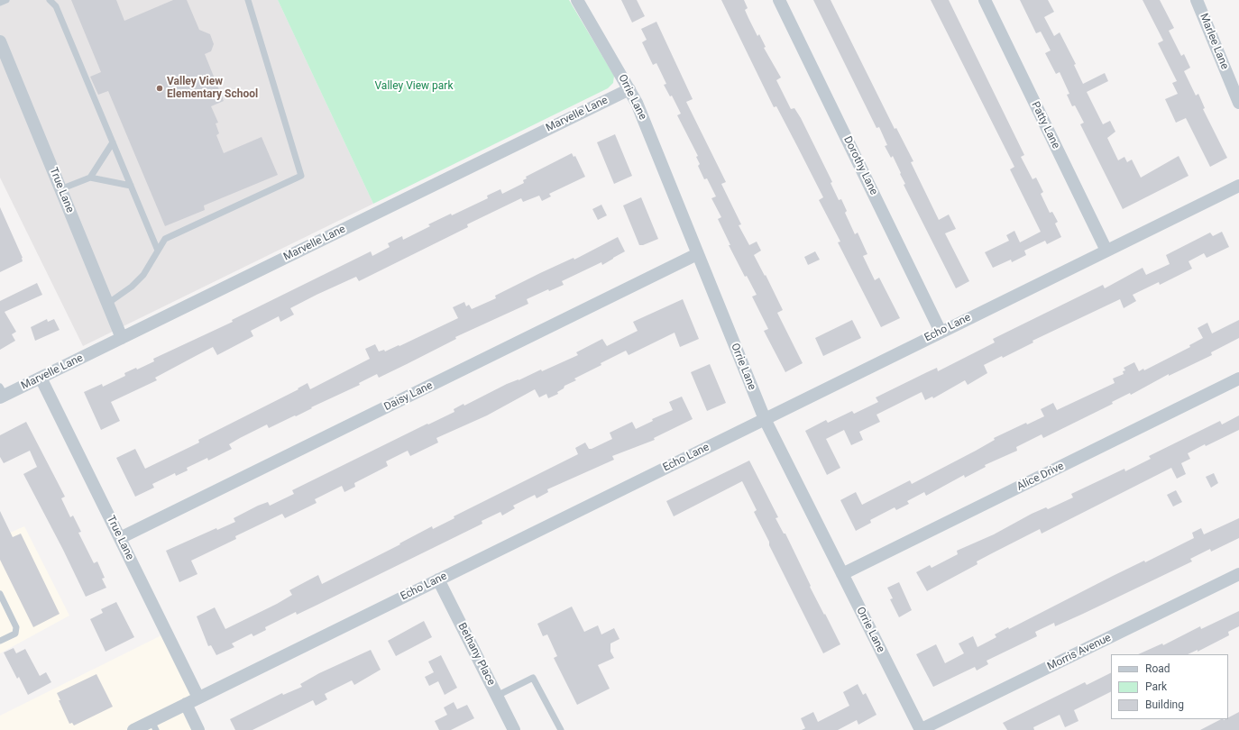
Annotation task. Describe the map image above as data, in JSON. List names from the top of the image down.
{
  "streets": {
    "street": [
      "Marlee Lane",
      "Orrie Lane",
      "Marvelle Lane",
      "Patty Lane",
      "Dorothy Lane",
      "True Lane",
      "Echo Lane",
      "Daisy Lane",
      "Alice Drive",
      "Morris Avenue",
      "Bethany Place"
    ]
  },
  "crossings": [
    ["Orrie Lane", "Marvelle Lane"],
    ["Orrie Lane", "Echo Lane"],
    ["Orrie Lane", "Daisy Lane"],
    ["Orrie Lane", "Alice Drive"],
    ["Orrie Lane", "Morris Avenue"],
    ["Marvelle Lane", "True Lane"],
    ["Patty Lane", "Echo Lane"],
    ["Dorothy Lane", "Echo Lane"],
    ["True Lane", "Echo Lane"],
    ["True Lane", "Daisy Lane"],
    ["Echo Lane", "Bethany Place"]
  ],
  "parks": ["Valley View park"],
  "places": ["Valley View Elementary School"],
  "legend": ["Road", "Park", "Building"]
}
